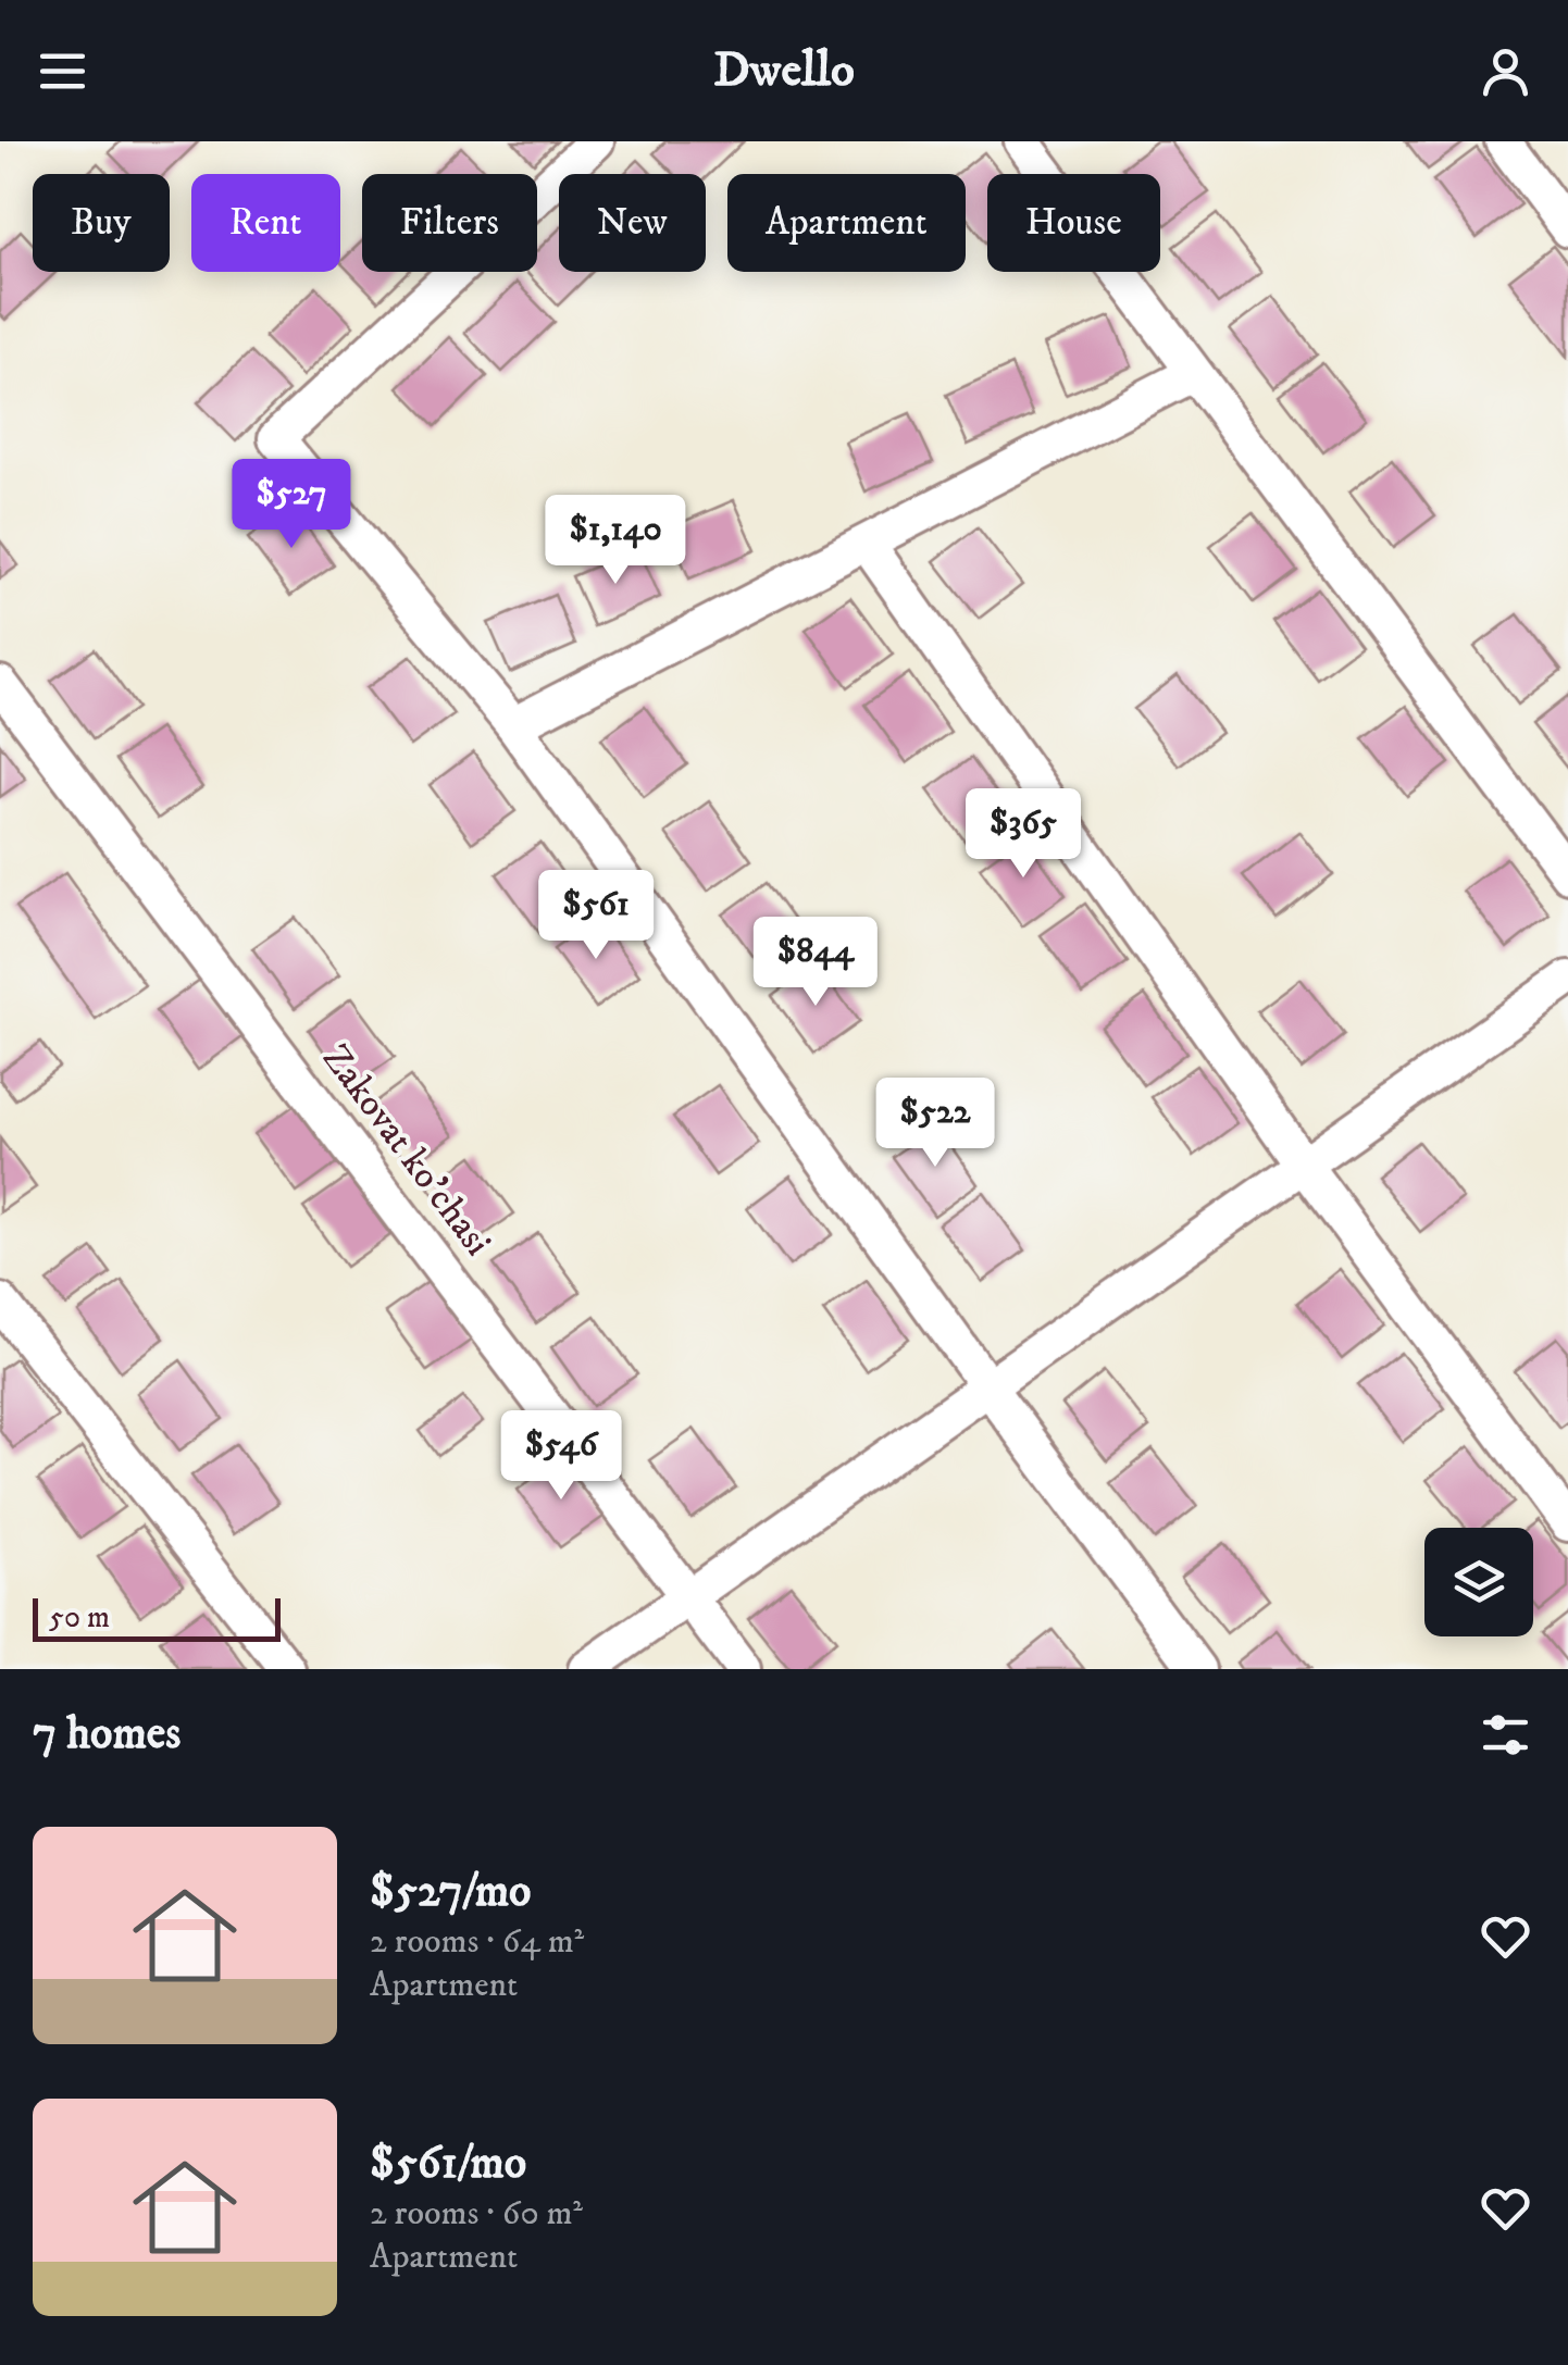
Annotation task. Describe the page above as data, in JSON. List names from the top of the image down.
{
  "streets": {
    "street": ["Zakovat ko'chasi"]
  },
  "scale_bar": "50 m",
  "page": {
    "header": "Dwello",
    "chip": [
      "Buy",
      "Rent",
      "Filters",
      "New",
      "Apartment",
      "House"
    ],
    "price": [
      "$527",
      "$1,140",
      "$365",
      "$561",
      "$844",
      "$522",
      "$546"
    ],
    "scale": "50 m",
    "heading": "7 homes",
    "list": [
      {
        "name": "$527/mo",
        "note": "2 rooms · 64 m² · Apartment"
      },
      {
        "name": "$561/mo",
        "note": "2 rooms · 60 m² · Apartment"
      }
    ]
  }
}
